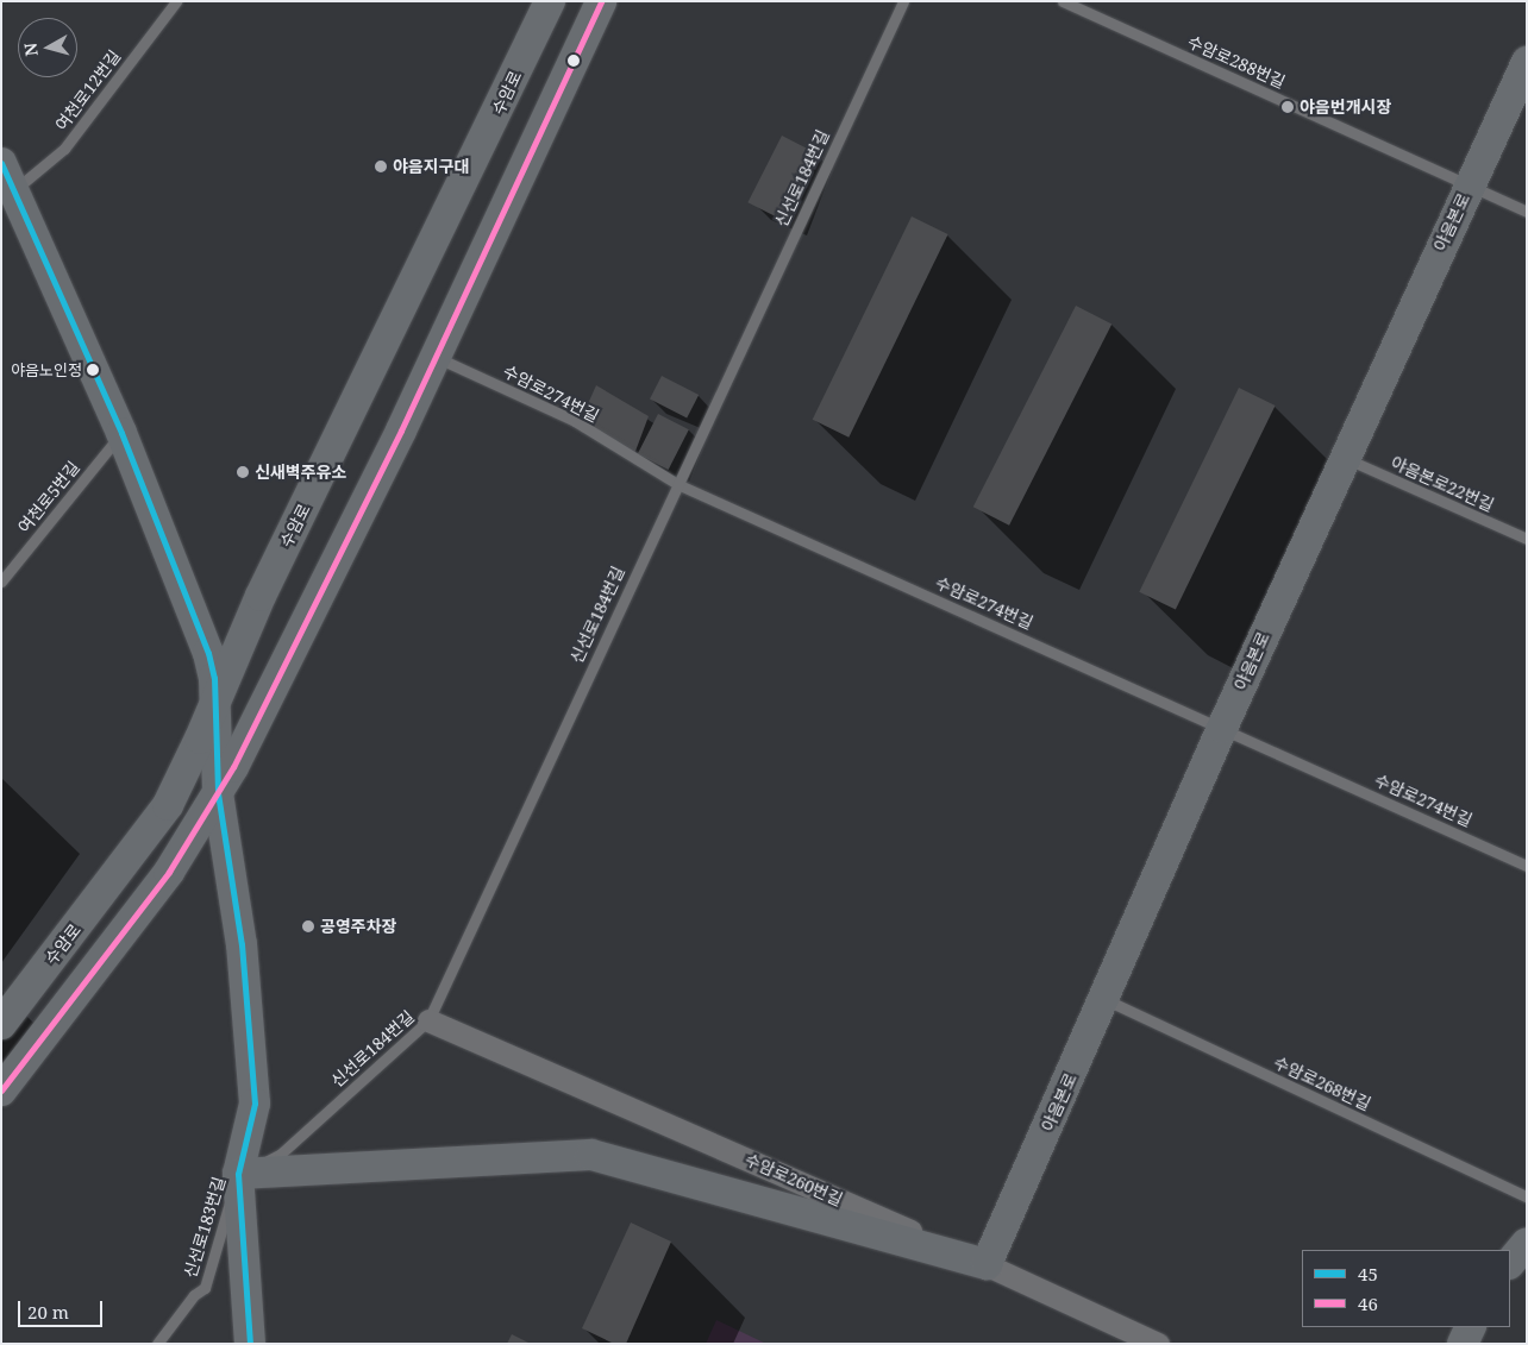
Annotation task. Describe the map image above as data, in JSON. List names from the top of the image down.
{
  "streets": {
    "main road": ["수암로", "야음본로"],
    "street": ["수암로260번길"],
    "lane": [
      "수암로288번길",
      "여천로12번길",
      "신선로184번길",
      "수암로274번길",
      "야음본로22번길",
      "여천로5번길",
      "수암로268번길",
      "신선로183번길"
    ]
  },
  "crossings": [
    ["수암로288번길", "야음본로"],
    ["신선로184번길", "수암로274번길"],
    ["신선로184번길", "수암로260번길"],
    ["신선로184번길", "신선로183번길"],
    ["야음본로", "수암로274번길"],
    ["야음본로", "야음본로22번길"],
    ["야음본로", "수암로268번길"],
    ["야음본로", "수암로260번길"]
  ],
  "places": [
    "야음번개시장",
    "야음지구대",
    "야음노인정",
    "신새벽주유소",
    "공영주차장"
  ],
  "lines": ["transit line 46", "transit line 45"],
  "legend": ["45", "46"],
  "scale_bar": "20 m",
  "north": "left"
}
